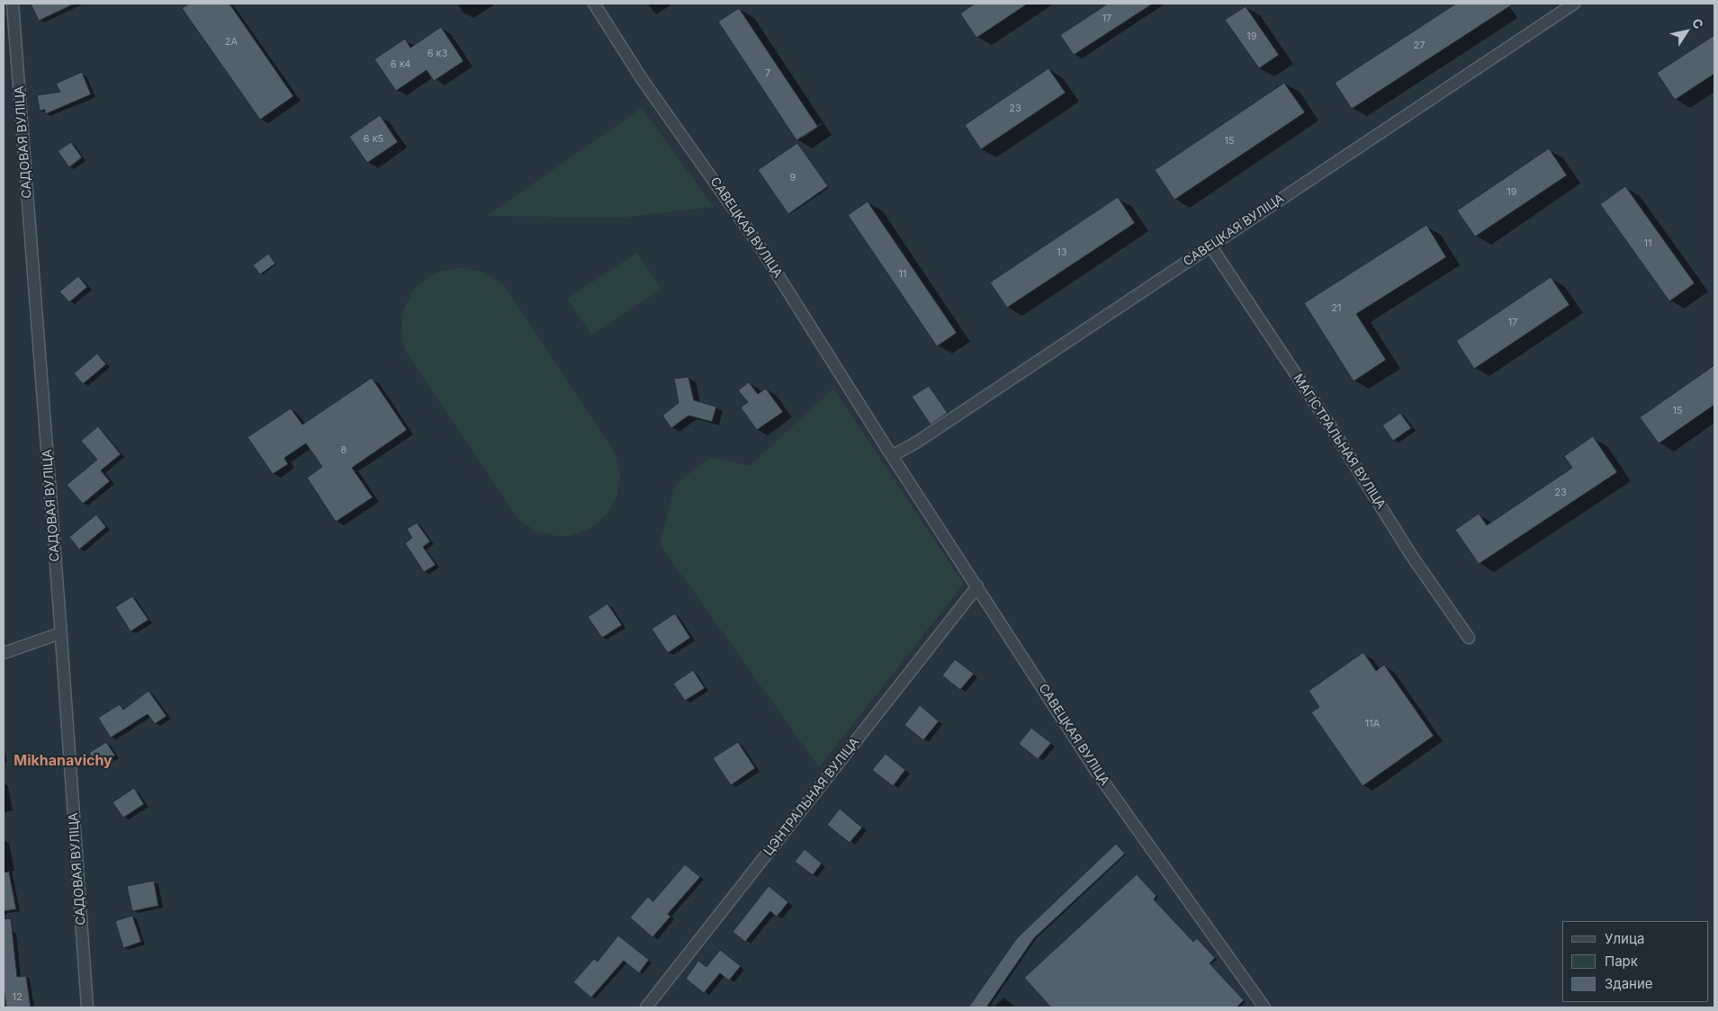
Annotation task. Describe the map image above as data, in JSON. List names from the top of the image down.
{
  "streets": {
    "street": [
      "САДОВАЯ ВУЛІЦА",
      "САВЕЦКАЯ ВУЛІЦА",
      "МАГІСТРАЛЬНАЯ ВУЛІЦА",
      "ЦЭНТРАЛЬНАЯ ВУЛІЦА"
    ]
  },
  "crossings": [
    ["САВЕЦКАЯ ВУЛІЦА", "МАГІСТРАЛЬНАЯ ВУЛІЦА"],
    ["САВЕЦКАЯ ВУЛІЦА", "ЦЭНТРАЛЬНАЯ ВУЛІЦА"]
  ],
  "districts": ["Mikhanavichy"],
  "house_numbers": [
    "17",
    "19",
    "2А",
    "27",
    "6 к3",
    "6 к4",
    "7",
    "23",
    "6 к5",
    "15",
    "9",
    "19",
    "11",
    "13",
    "11",
    "21",
    "17",
    "15",
    "8",
    "23",
    "11А",
    "12"
  ],
  "legend": ["Улица", "Парк", "Здание"],
  "north": "top right"
}
